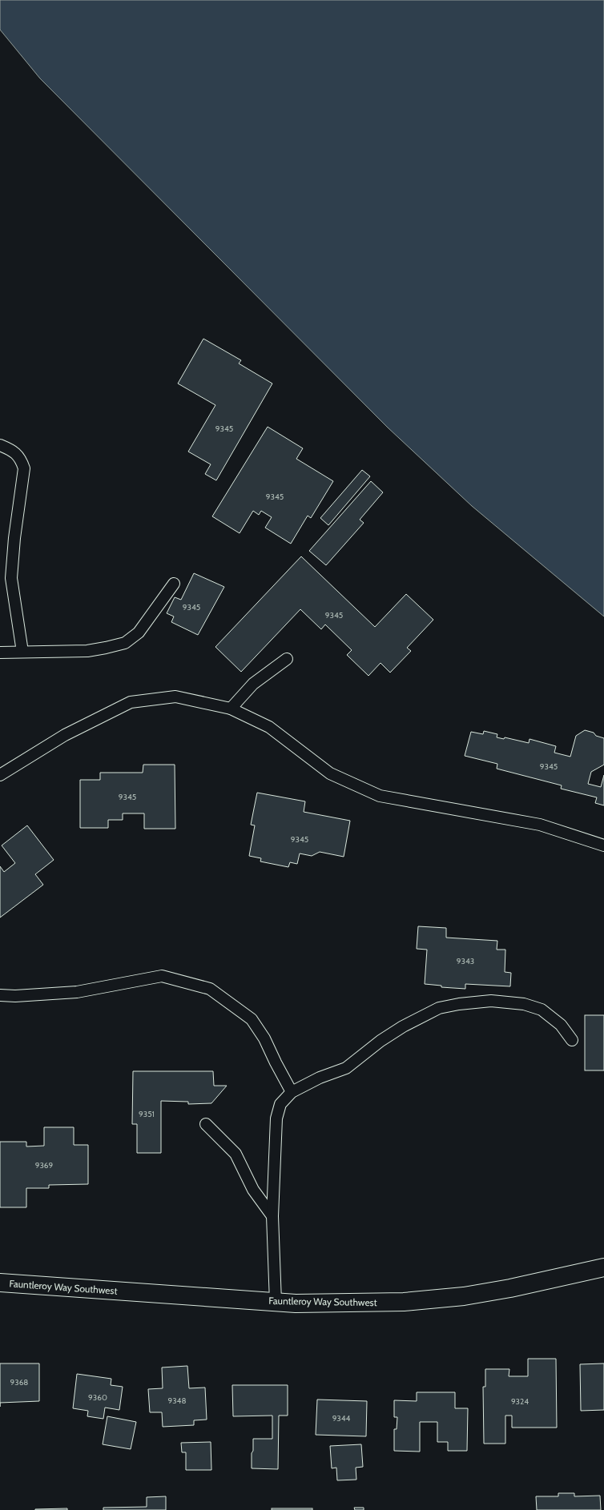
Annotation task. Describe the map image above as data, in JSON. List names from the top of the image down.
{
  "streets": {
    "street": ["Fauntleroy Way Southwest"]
  },
  "house_numbers": [
    "9345",
    "9345",
    "9345",
    "9345",
    "9345",
    "9345",
    "9345",
    "9343",
    "9351",
    "9369",
    "9368",
    "9360",
    "9348",
    "9324",
    "9344"
  ]
}
